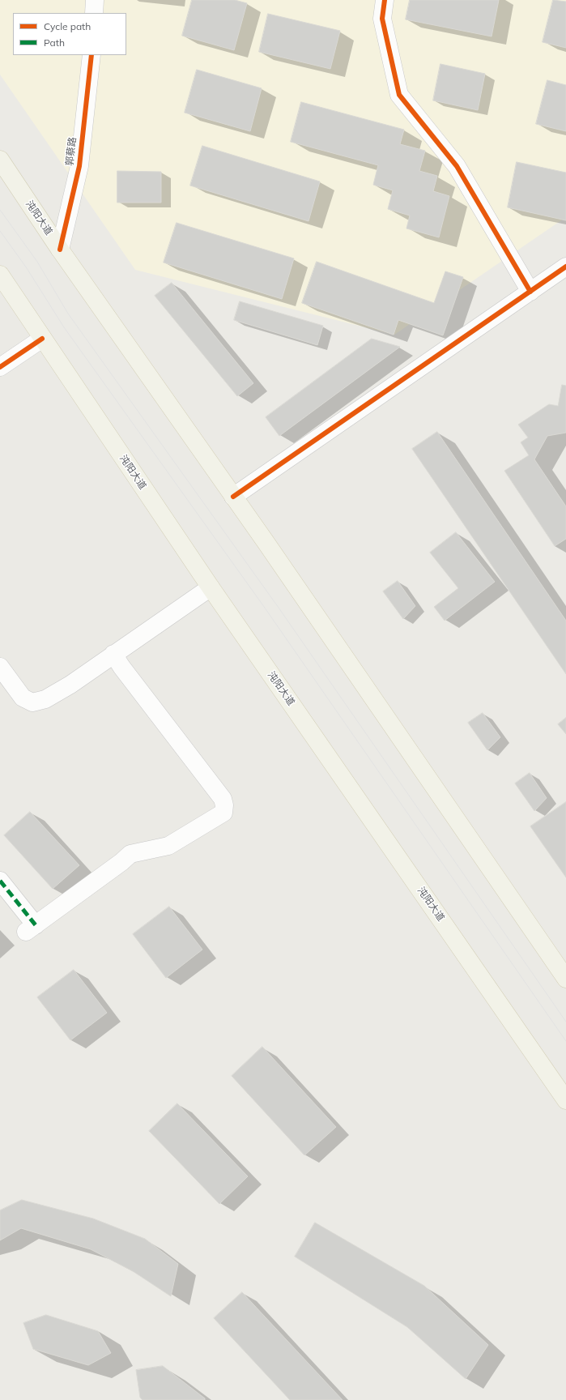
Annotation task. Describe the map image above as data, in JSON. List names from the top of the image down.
{
  "streets": {
    "main road": ["沌阳大道"],
    "street": ["郭蔡路"]
  },
  "crossings": [
    ["郭蔡路", "沌阳大道"]
  ],
  "legend": ["Cycle path", "Path"]
}
